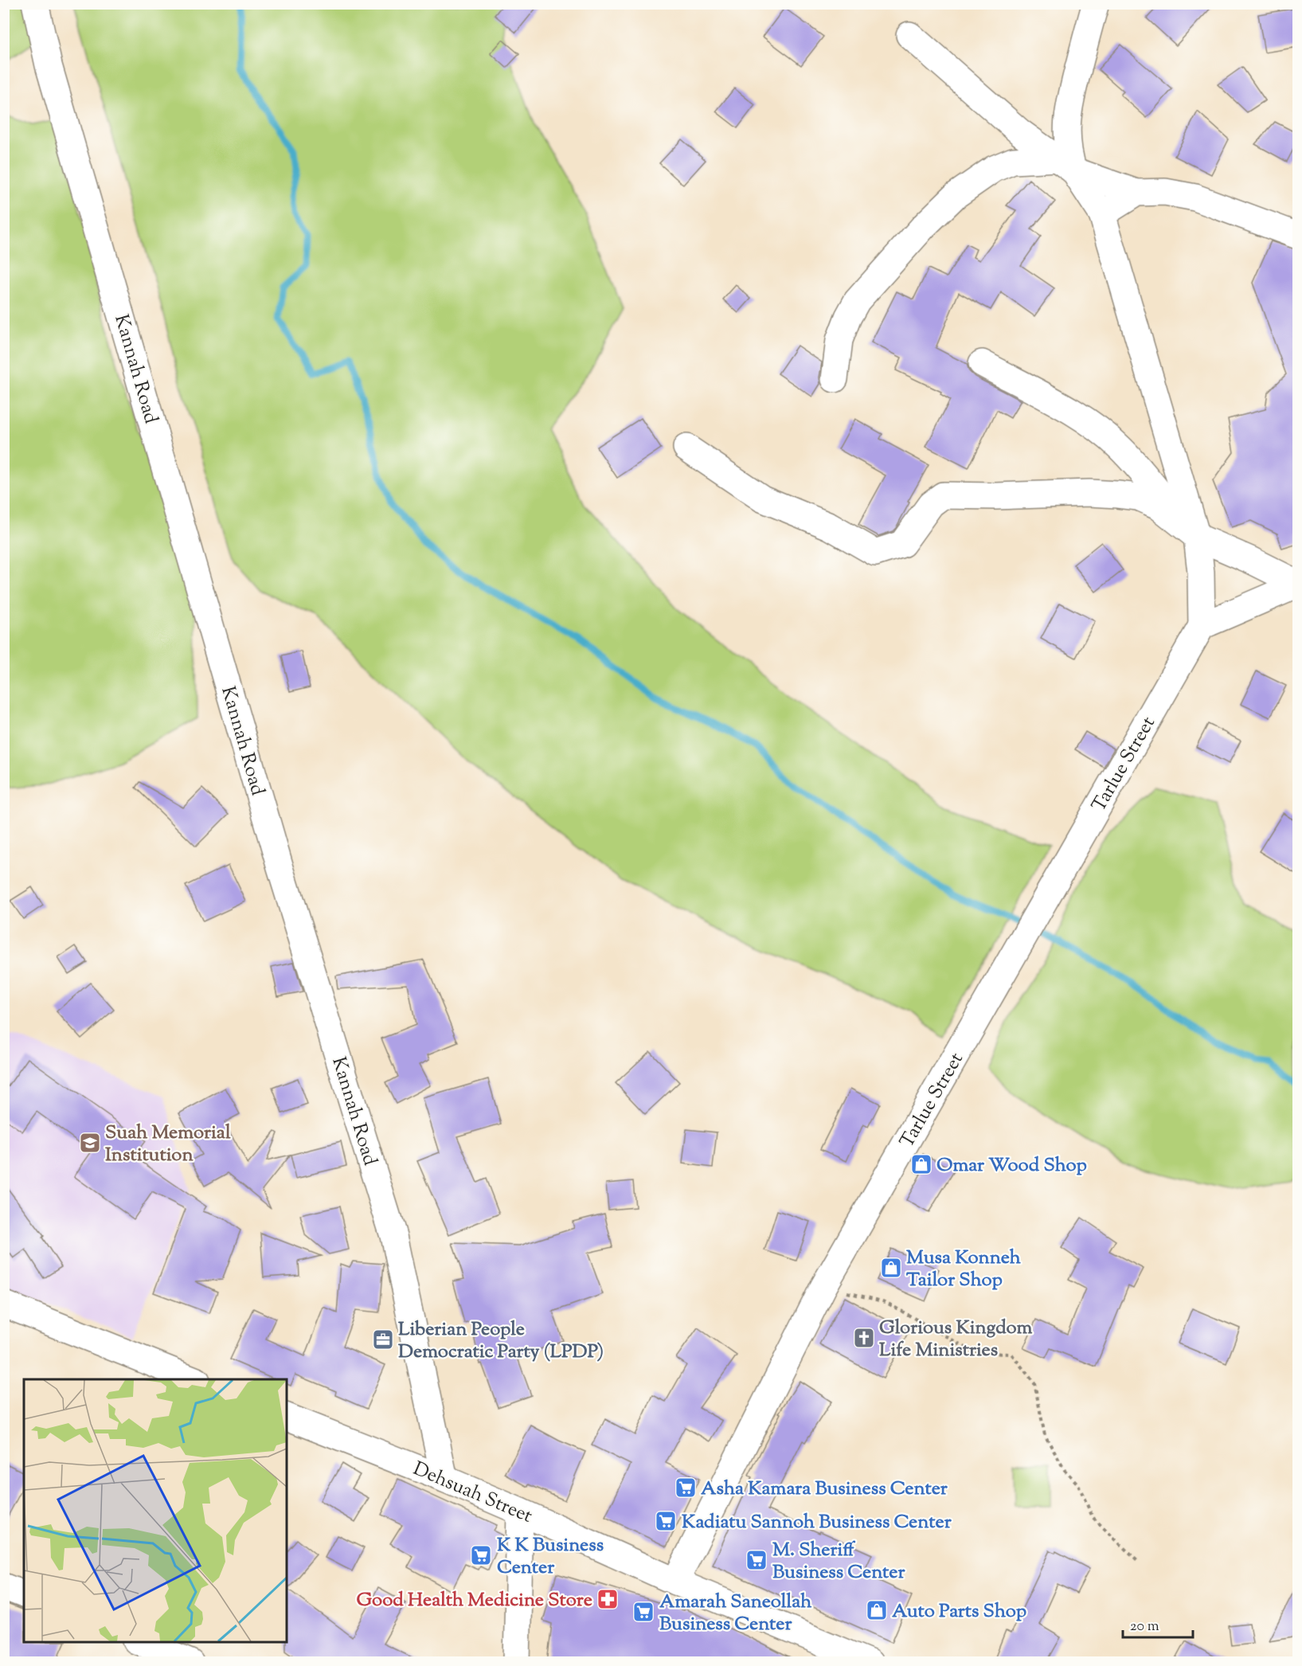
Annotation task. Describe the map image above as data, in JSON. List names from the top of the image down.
{
  "streets": {
    "street": ["Kannah Road", "Tarlue Street", "Dehsuah Street"]
  },
  "crossings": [
    ["Kannah Road", "Dehsuah Street"],
    ["Tarlue Street", "Dehsuah Street"]
  ],
  "places": {
    "school or university": ["Suah Memorial Institution"],
    "shop": ["Omar Wood Shop", "Musa Konneh Tailor Shop", "Auto Parts Shop"],
    "church": ["Glorious Kingdom Life Ministries"],
    "office": ["Liberian People Democratic Party (LPDP)"],
    "supermarket": [
      "Asha Kamara Business Center",
      "Kadiatu Sannoh Business Center",
      "K K Business Center",
      "M. Sheriff Business Center",
      "Amarah Saneollah Business Center"
    ],
    "pharmacy": ["Good Health Medicine Store"]
  },
  "scale_bar": "20 m"
}
